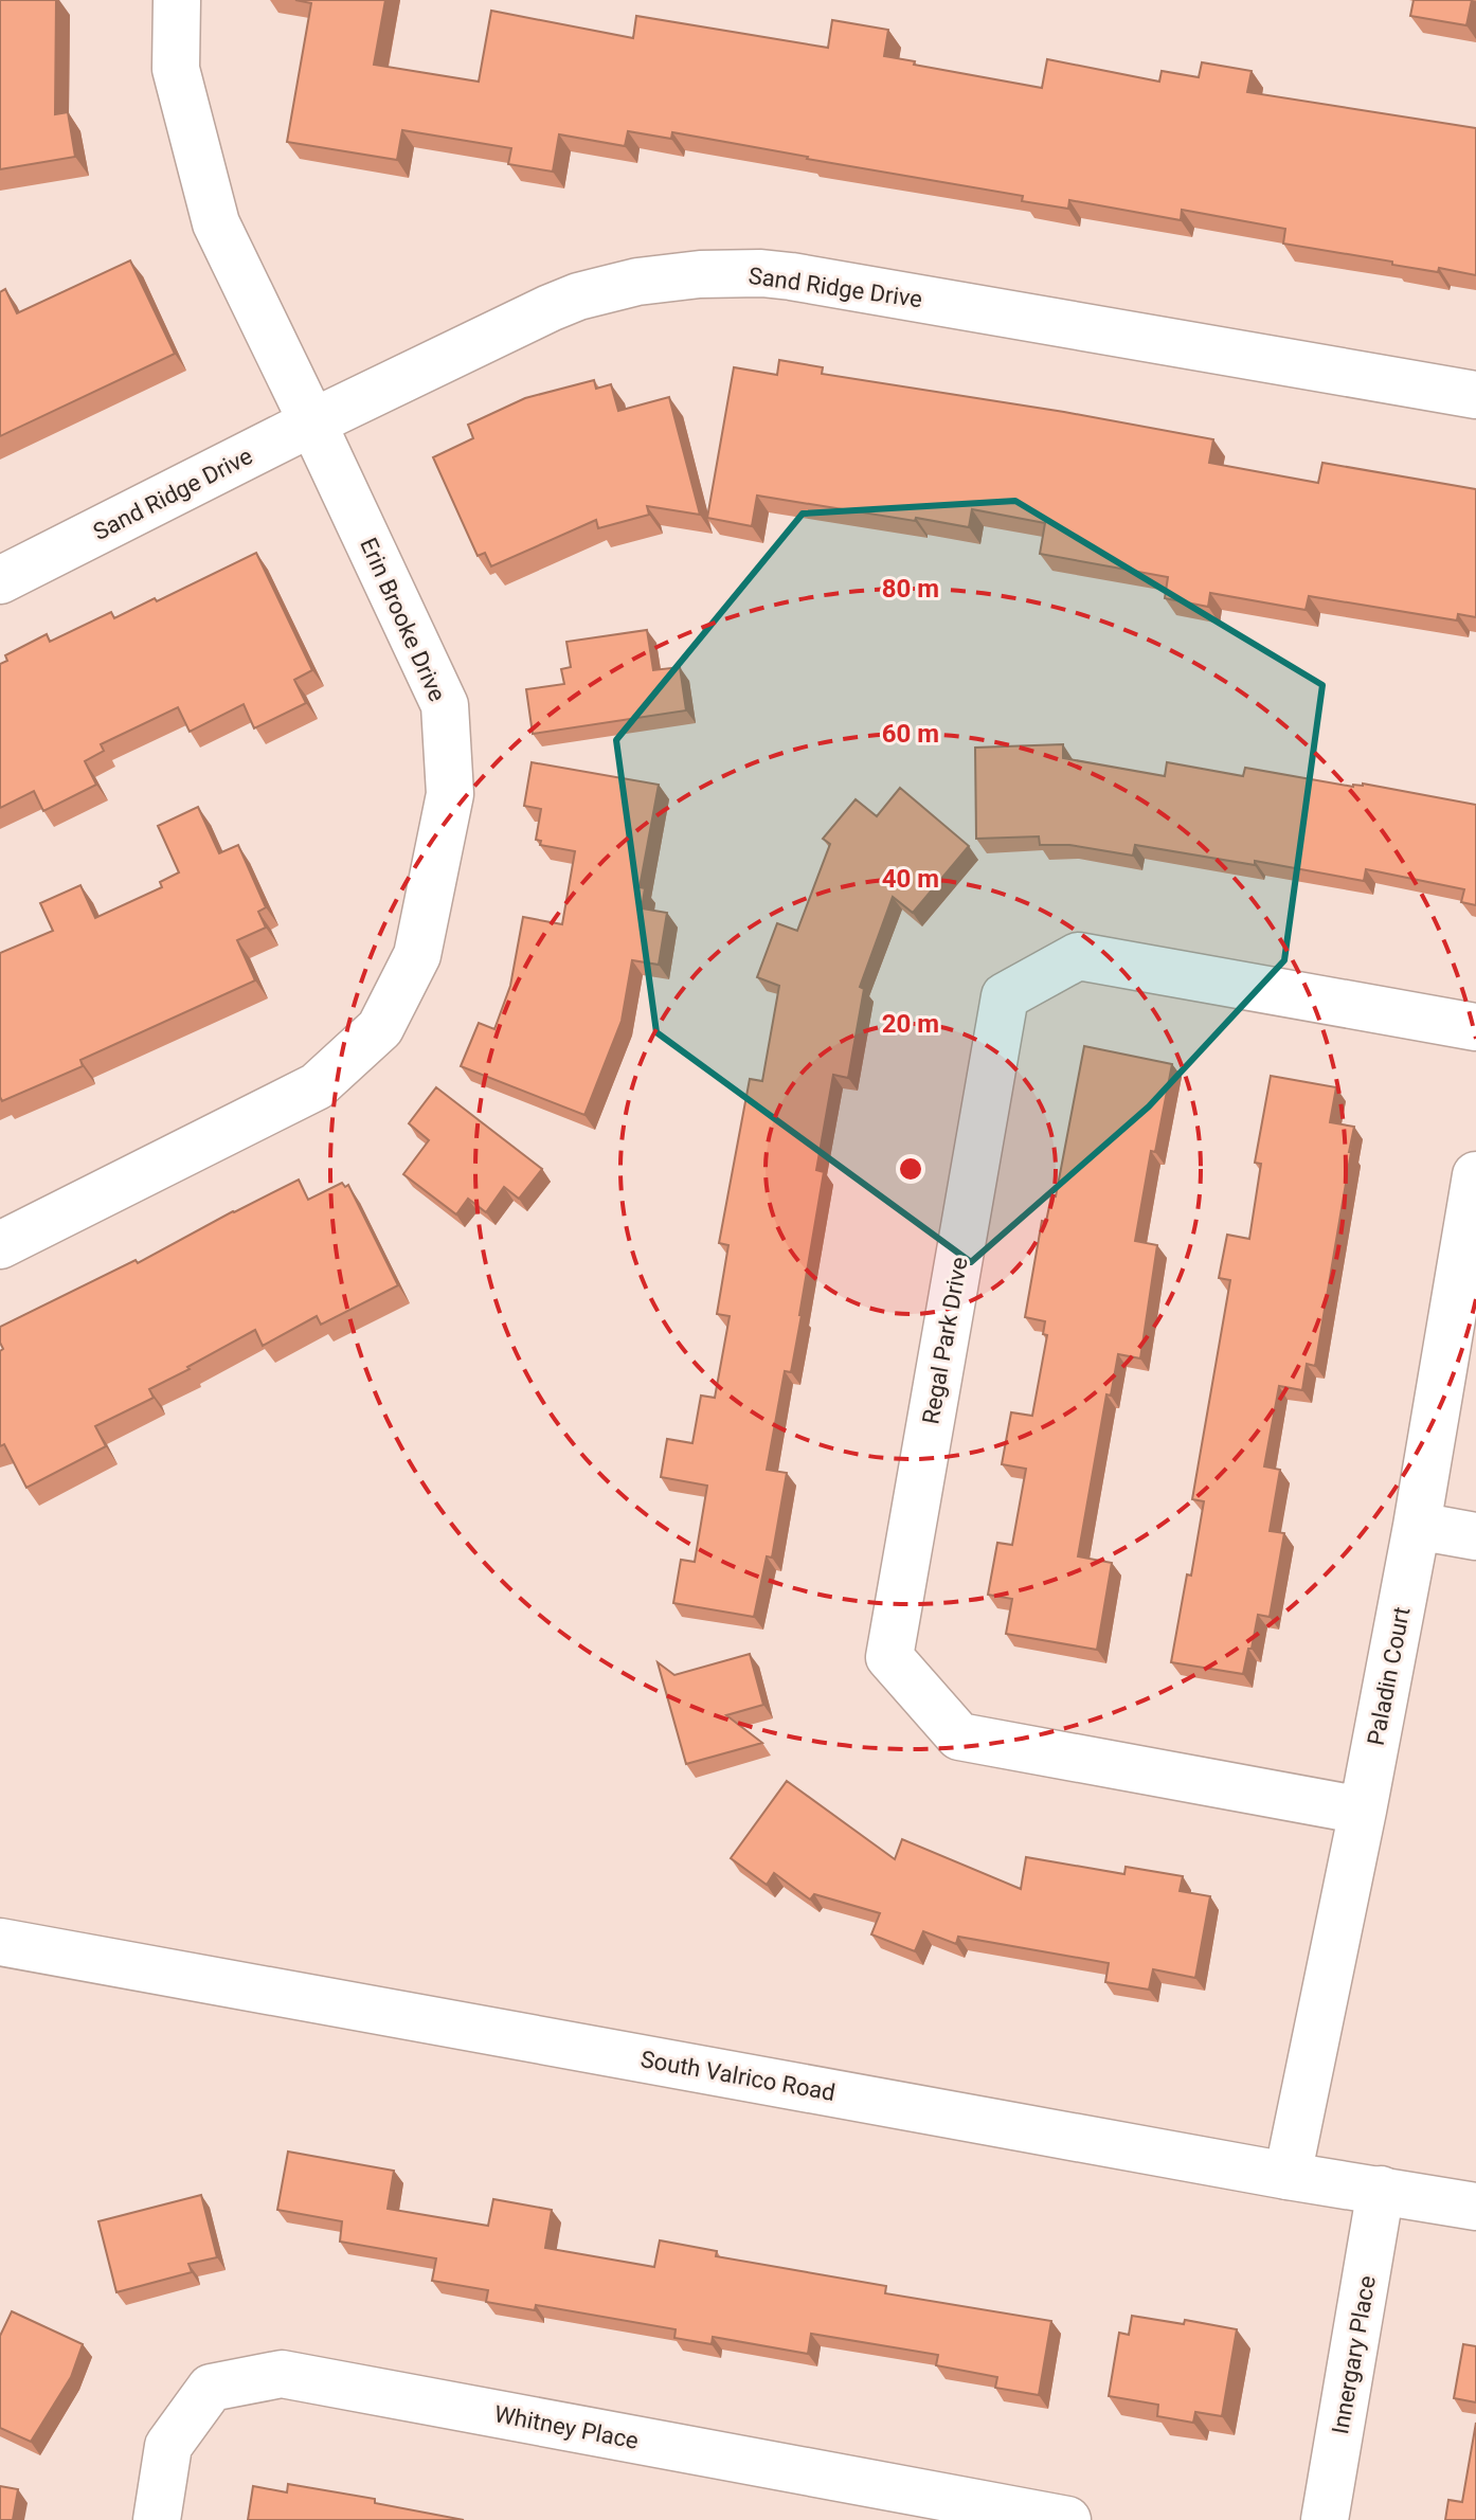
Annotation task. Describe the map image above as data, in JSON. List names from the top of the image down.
{
  "streets": {
    "street": [
      "Sand Ridge Drive",
      "Erin Brooke Drive",
      "Regal Park Drive",
      "Paladin Court",
      "South Valrico Road",
      "Innergary Place",
      "Whitney Place"
    ]
  },
  "crossings": [
    ["Sand Ridge Drive", "Erin Brooke Drive"],
    ["Regal Park Drive", "Paladin Court"],
    ["Paladin Court", "South Valrico Road"],
    ["South Valrico Road", "Innergary Place"]
  ],
  "rings": [
    "80 m",
    "60 m",
    "40 m",
    "20 m"
  ]
}
